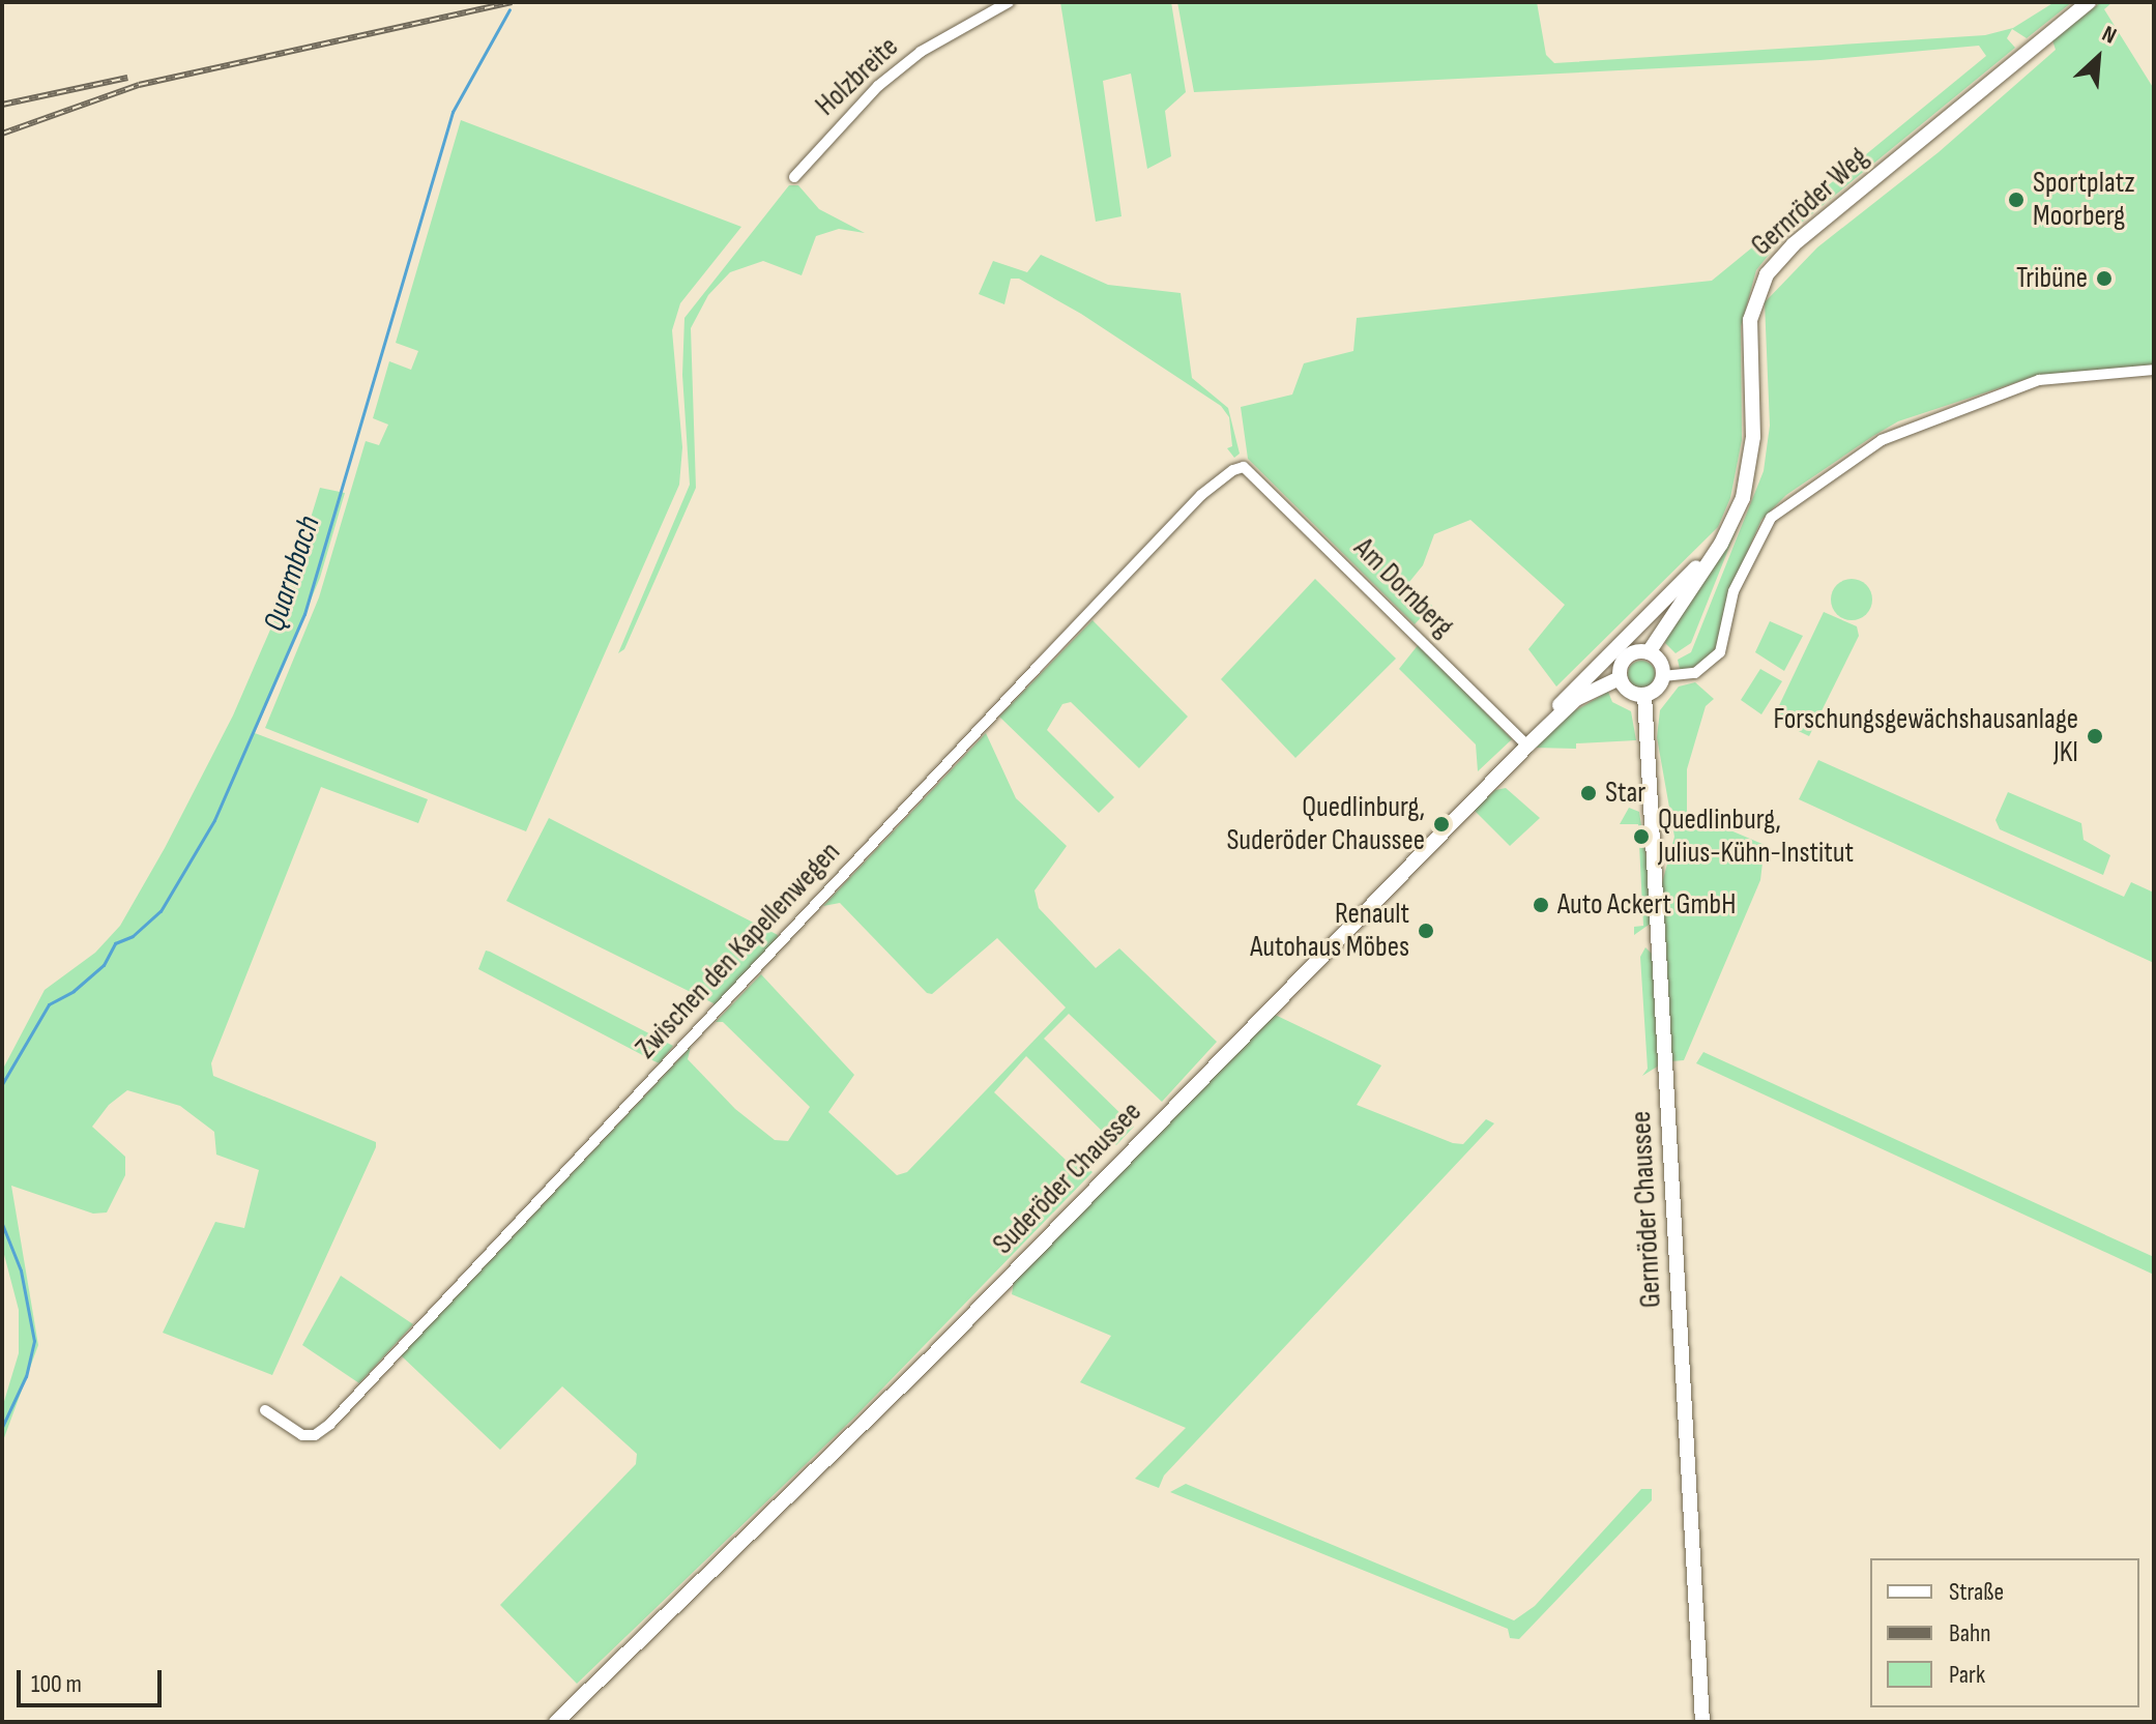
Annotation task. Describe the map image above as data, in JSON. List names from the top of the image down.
{
  "streets": {
    "main road": ["Gernröder Weg", "Suderöder Chaussee", "Gernröder Chaussee"],
    "street": ["Holzbreite", "Am Dornberg", "Zwischen den Kapellenwegen"]
  },
  "crossings": [
    ["Gernröder Weg", "Suderöder Chaussee"],
    ["Gernröder Weg", "Gernröder Chaussee"],
    ["Am Dornberg", "Zwischen den Kapellenwegen"],
    ["Am Dornberg", "Suderöder Chaussee"],
    ["Suderöder Chaussee", "Gernröder Chaussee"]
  ],
  "water": ["Quarmbach"],
  "places": [
    "Sportplatz Moorberg",
    "Tribüne",
    "Forschungsgewächshausanlage JKI",
    "Star",
    "Quedlinburg, Suderöder Chaussee",
    "Quedlinburg, Julius-Kühn-Institut",
    "Auto Ackert GmbH",
    "Renault Autohaus Möbes"
  ],
  "legend": ["Straße", "Bahn", "Park"],
  "scale_bar": "100 m",
  "north": "top right"
}
